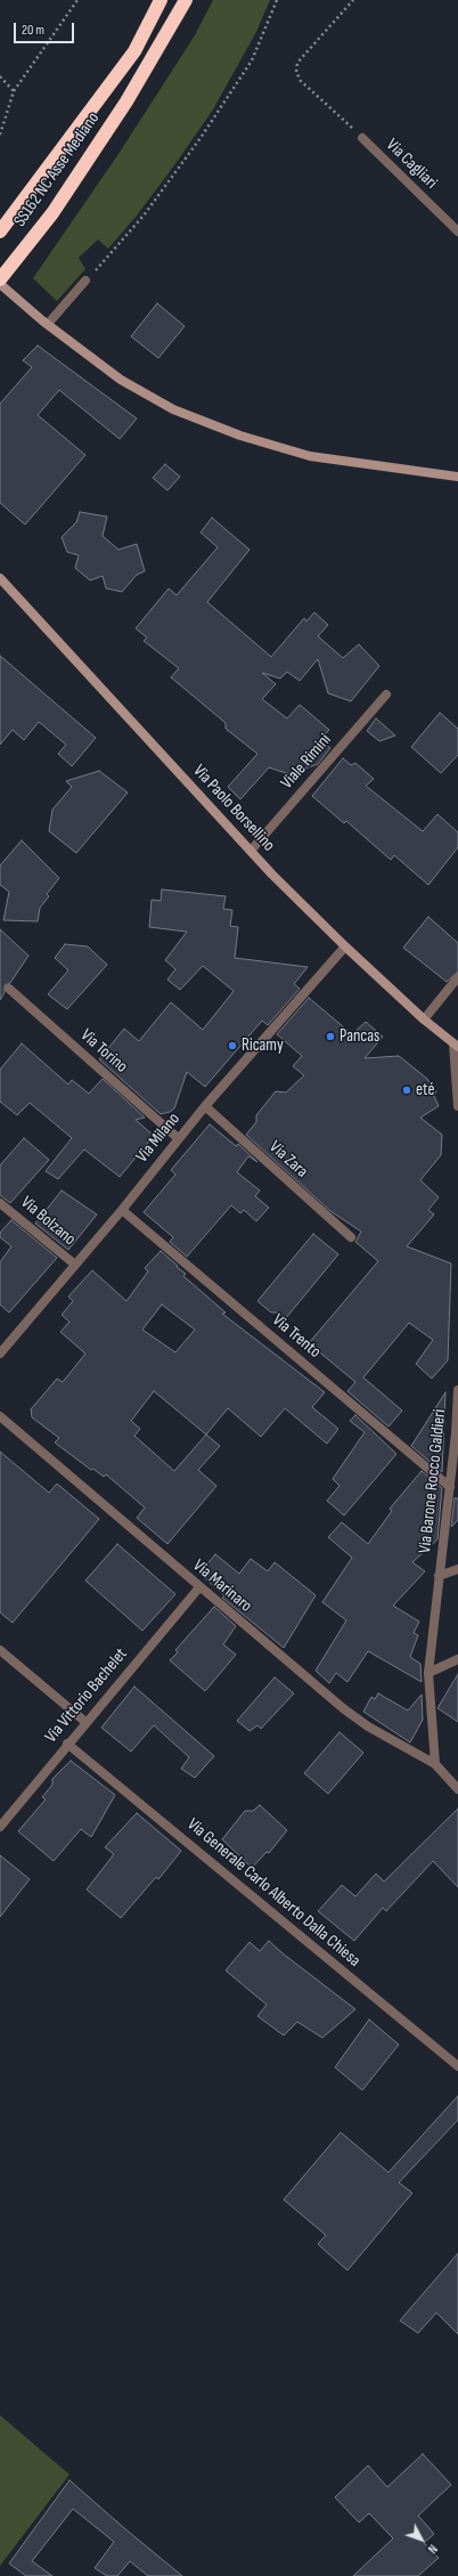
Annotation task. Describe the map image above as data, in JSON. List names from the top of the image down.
{
  "streets": {
    "highway": ["SS162 NC Asse Mediano"],
    "street": [
      "Via Cagliari",
      "Viale Rimini",
      "Via Paolo Borsellino",
      "Via Torino",
      "Via Milano",
      "Via Zara",
      "Via Bolzano",
      "Via Trento",
      "Via Barone Rocco Galdieri",
      "Via Marinaro",
      "Via Vittorio Bachelet",
      "Via Generale Carlo Alberto Dalla Chiesa"
    ]
  },
  "crossings": [
    ["Viale Rimini", "Via Paolo Borsellino"],
    ["Via Paolo Borsellino", "Via Milano"],
    ["Via Torino", "Via Milano"],
    ["Via Milano", "Via Zara"],
    ["Via Milano", "Via Bolzano"],
    ["Via Milano", "Via Trento"],
    ["Via Trento", "Via Barone Rocco Galdieri"],
    ["Via Barone Rocco Galdieri", "Via Marinaro"],
    ["Via Marinaro", "Via Vittorio Bachelet"],
    ["Via Vittorio Bachelet", "Via Generale Carlo Alberto Dalla Chiesa"]
  ],
  "places": ["Pancas", "Ricamy", "eté"],
  "scale_bar": "20 m",
  "north": "bottom right"
}
